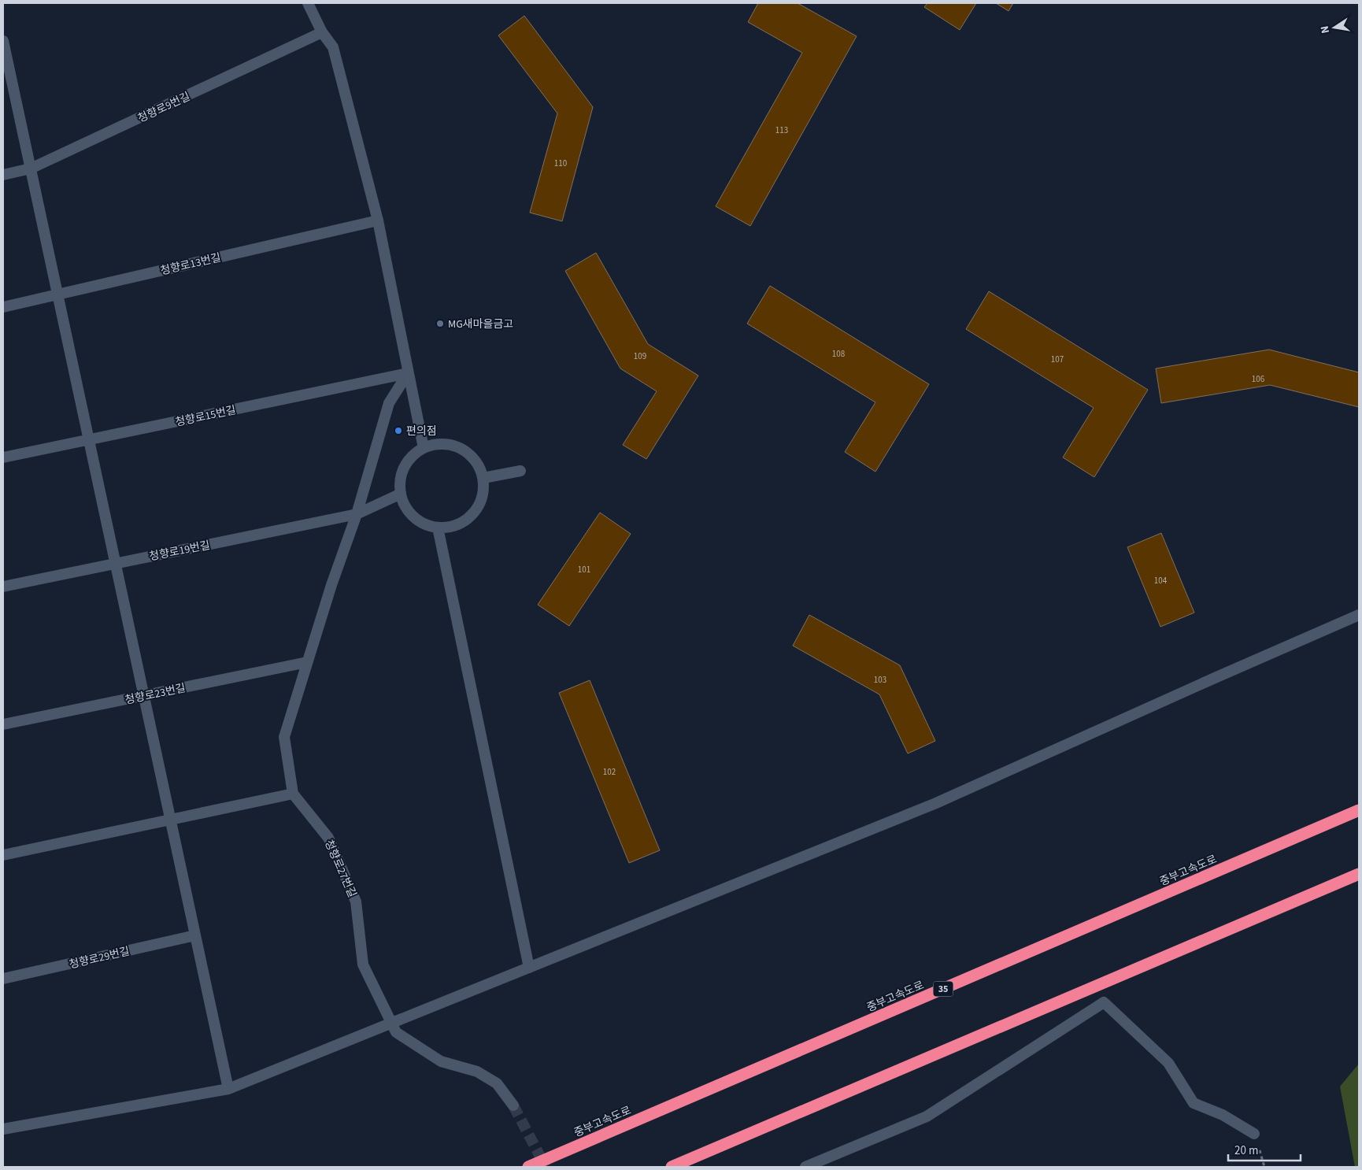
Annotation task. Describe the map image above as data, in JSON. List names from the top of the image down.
{
  "streets": {
    "highway": ["중부고속도로", "35"],
    "street": [
      "청향로9번길",
      "청향로13번길",
      "청향로15번길",
      "청향로19번길",
      "청향로23번길",
      "청향로27번길",
      "청향로29번길"
    ]
  },
  "places": ["MG새마을금고", "편의점"],
  "house_numbers": [
    "113",
    "110",
    "108",
    "109",
    "107",
    "106",
    "101",
    "104",
    "103",
    "102"
  ],
  "scale_bar": "20 m",
  "north": "left"
}
